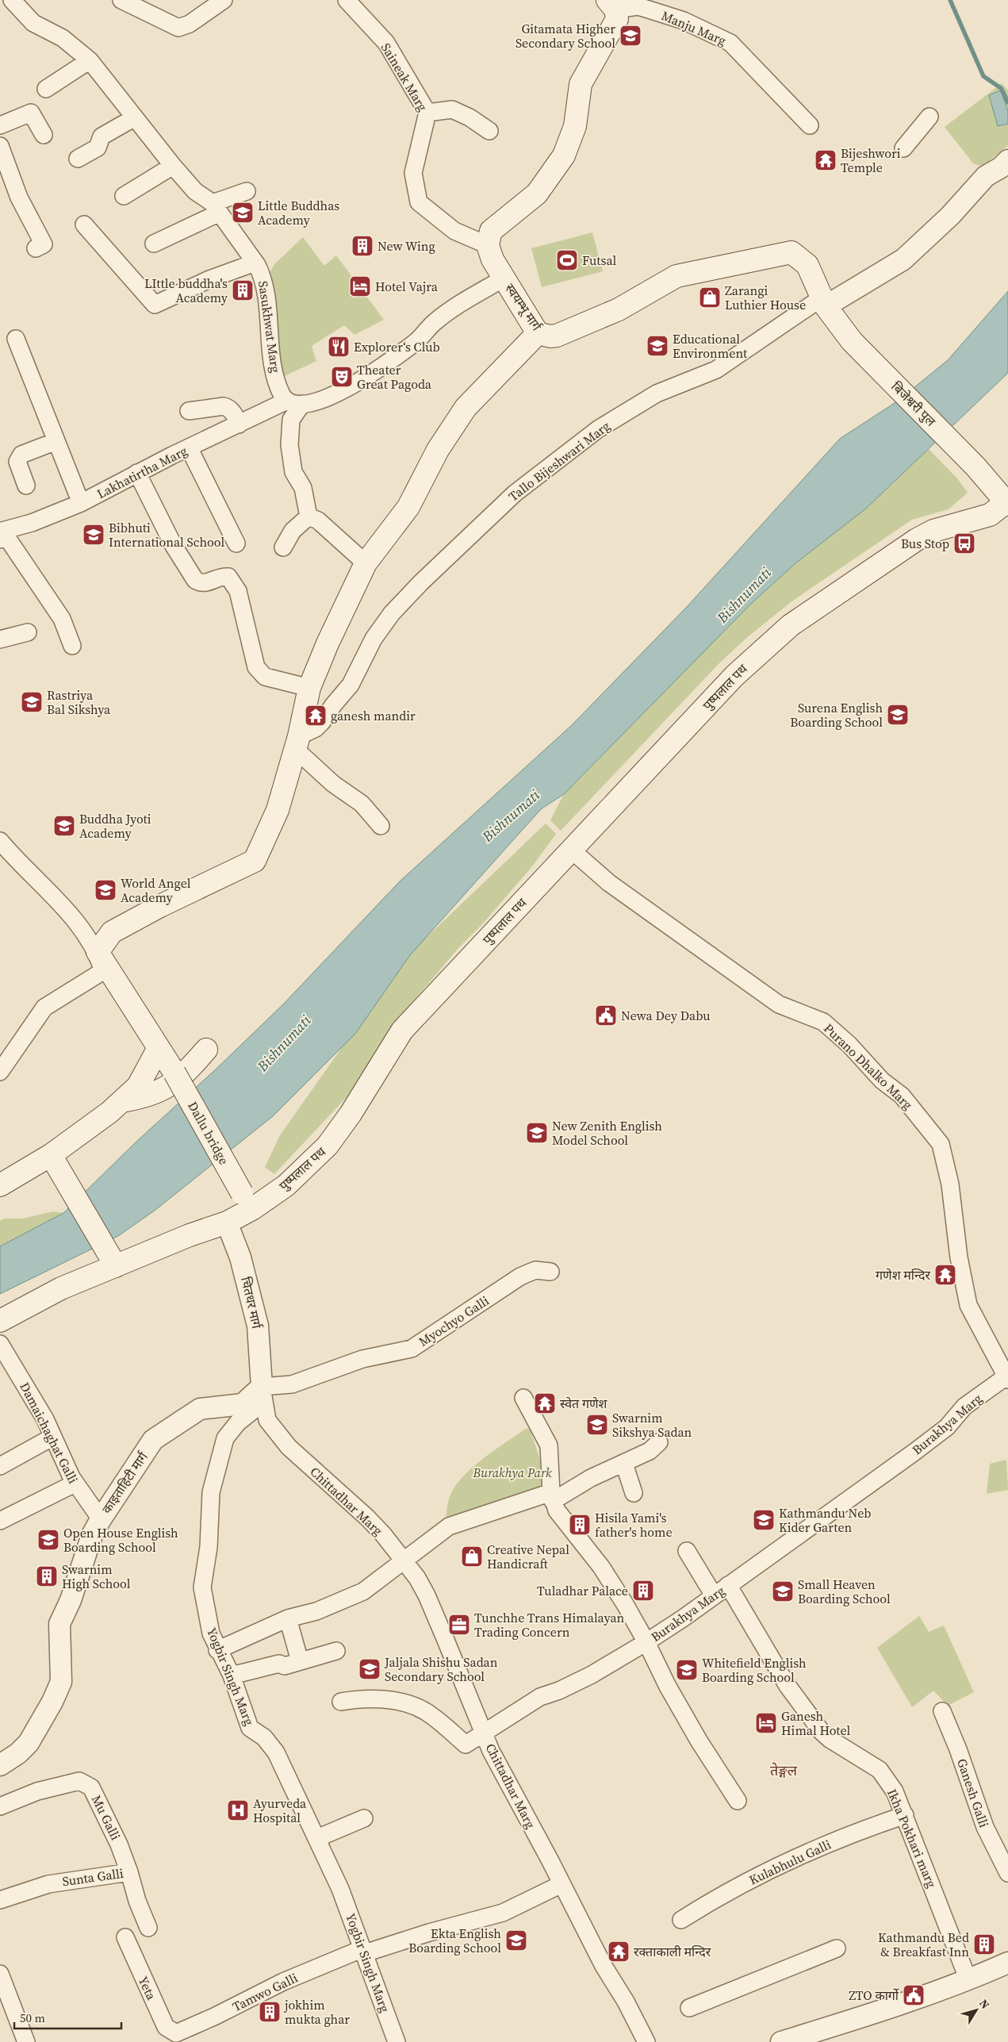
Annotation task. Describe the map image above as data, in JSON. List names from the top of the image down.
{
  "streets": {
    "main road": [
      "स्वयम्भू मार्ग",
      "बिजेश्वरी पुल",
      "पुष्पलाल पथ",
      "Dallu bridge"
    ],
    "street": [
      "Manju Marg",
      "Saineak Marg",
      "Sasukhwat Marg",
      "Tallo Bijeshwari Marg",
      "Lakhatirtha Marg",
      "Purano Dhalko Marg",
      "चितधर मार्ग",
      "Myochyo Galli",
      "Burakhya Marg",
      "Damaichaghat Galli",
      "काइताहिटी मार्ग",
      "Chittadhar Marg",
      "Yogbir Singh Marg",
      "Ganesh Galli",
      "Mu Galli",
      "Ikha Pokhari marg",
      "Kulabhulu Galli",
      "Sunta Galli",
      "Yeta",
      "Tamwo Galli"
    ]
  },
  "crossings": [
    ["Saineak Marg", "स्वयम्भू मार्ग"],
    ["स्वयम्भू मार्ग", "बिजेश्वरी पुल"],
    ["स्वयम्भू मार्ग", "Tallo Bijeshwari Marg"],
    ["स्वयम्भू मार्ग", "Lakhatirtha Marg"],
    ["Sasukhwat Marg", "Lakhatirtha Marg"],
    ["बिजेश्वरी पुल", "पुष्पलाल पथ"],
    ["पुष्पलाल पथ", "Purano Dhalko Marg"],
    ["पुष्पलाल पथ", "Dallu bridge"],
    ["पुष्पलाल पथ", "चितधर मार्ग"],
    ["Purano Dhalko Marg", "Burakhya Marg"],
    ["चितधर मार्ग", "Myochyo Galli"],
    ["चितधर मार्ग", "काइताहिटी मार्ग"],
    ["चितधर मार्ग", "Chittadhar Marg"],
    ["चितधर मार्ग", "Yogbir Singh Marg"],
    ["Myochyo Galli", "काइताहिटी मार्ग"],
    ["Myochyo Galli", "Chittadhar Marg"],
    ["Myochyo Galli", "Yogbir Singh Marg"],
    ["Burakhya Marg", "Chittadhar Marg"],
    ["Burakhya Marg", "Ikha Pokhari marg"],
    ["Damaichaghat Galli", "काइताहिटी मार्ग"],
    ["काइताहिटी मार्ग", "Chittadhar Marg"],
    ["काइताहिटी मार्ग", "Yogbir Singh Marg"],
    ["Chittadhar Marg", "Yogbir Singh Marg"],
    ["Chittadhar Marg", "Tamwo Galli"],
    ["Yogbir Singh Marg", "Tamwo Galli"],
    ["Mu Galli", "Sunta Galli"],
    ["Ikha Pokhari marg", "Kulabhulu Galli"],
    ["Yeta", "Tamwo Galli"]
  ],
  "districts": ["तेङ्गल"],
  "water": ["Bishnumati"],
  "parks": ["Burakhya Park"],
  "places": {
    "school or university": [
      "Gitamata Higher Secondary School",
      "Little Buddhas Academy",
      "Educational Environment",
      "Bibhuti International School",
      "Rastriya Bal Sikshya",
      "Surena English Boarding School",
      "Buddha Jyoti Academy",
      "World Angel Academy",
      "New Zenith English Model School",
      "Swarnim Sikshya Sadan",
      "Kathmandu Neb Kider Garten",
      "Open House English Boarding School",
      "Small Heaven Boarding School",
      "Jaljala Shishu Sadan Secondary School",
      "Whitefield English Boarding School",
      "Ekta English Boarding School"
    ],
    "temple": [
      "Bijeshwori Temple",
      "ganesh mandir",
      "गणेश मन्दिर",
      "स्वेत गणेश",
      "रक्ताकाली मन्दिर"
    ],
    "building": [
      "New Wing",
      "LIttle buddha's Academy",
      "Hisila Yami's father's home",
      "Swarnim High School",
      "Tuladhar Palace",
      "Kathmandu Bed & Breakfast Inn",
      "jokhim mukta ghar"
    ],
    "sports": ["Futsal"],
    "hotel": ["Hotel Vajra", "Ganesh Himal Hotel"],
    "shop": ["Zarangi Luthier House", "Creative Nepal Handicraft"],
    "restaurant": ["Explorer‘s Club"],
    "theatre": ["Theater Great Pagoda"],
    "bus stop": ["Bus Stop"],
    "public building": ["Newa Dey Dabu", "ZTO कार्गो"],
    "office": ["Tunchhe Trans Himalayan Trading Concern"],
    "hospital": ["Ayurveda Hospital"]
  },
  "scale_bar": "50 m",
  "north": "top right"
}
